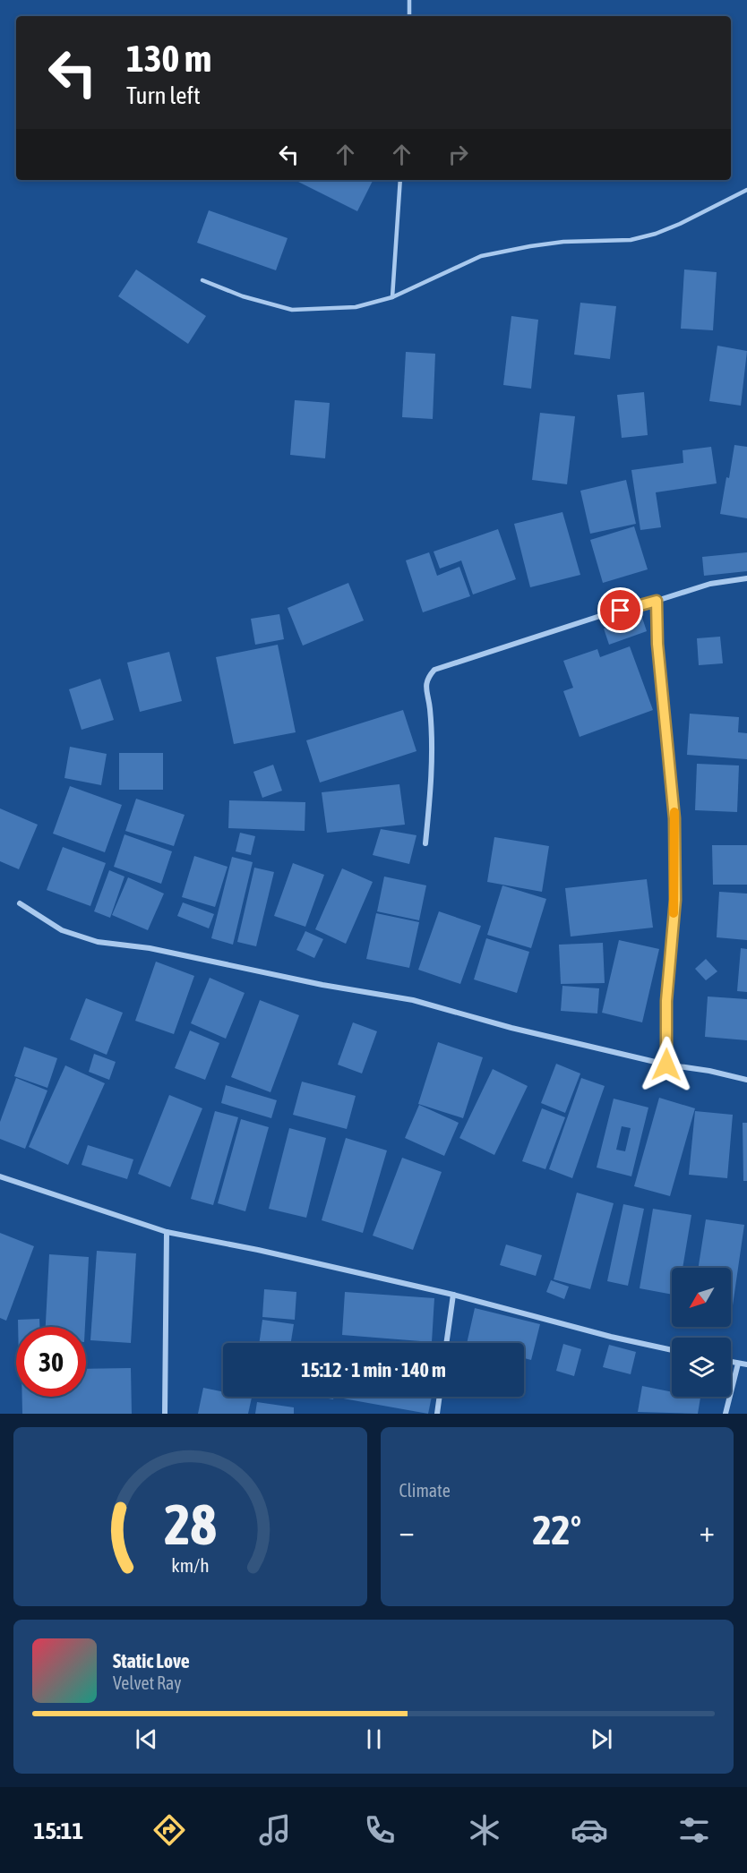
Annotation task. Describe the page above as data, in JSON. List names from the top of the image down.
{
  "north": "bottom left",
  "page": {
    "turn": ["130 m", "Turn left"],
    "limit": "30",
    "trip": "15:12 · 1 min · 140 m",
    "tile": "Climate",
    "heat": ["−", "22°", "+"],
    "song": ["Static Love", "Velvet Ray"],
    "tabs": "15:11",
    "gauge": ["28", "km/h"]
  }
}
